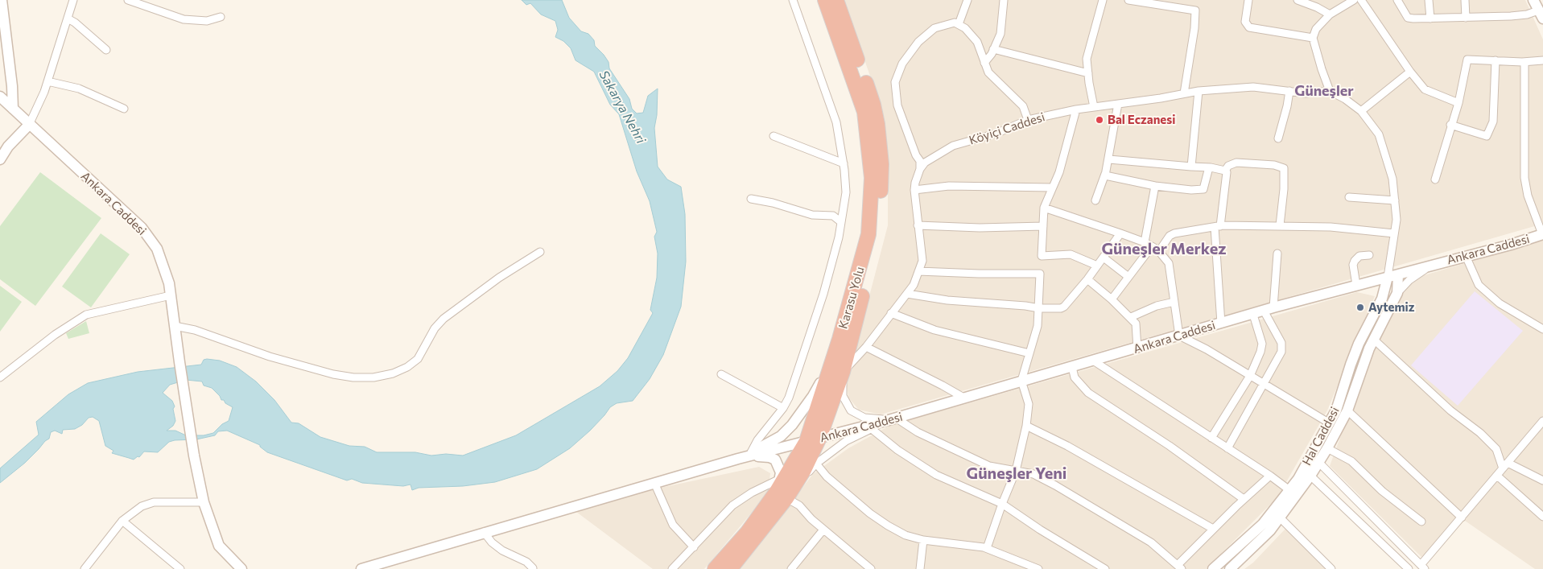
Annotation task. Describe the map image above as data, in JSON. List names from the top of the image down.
{
  "streets": {
    "highway": ["Karasu Yolu"],
    "street": ["Köyiçi Caddesi", "Ankara Caddesi", "Hal Caddesi"]
  },
  "crossings": [
    ["Ankara Caddesi", "Karasu Yolu"],
    ["Ankara Caddesi", "Hal Caddesi"]
  ],
  "districts": ["Güneşler", "Güneşler Merkez", "Güneşler Yeni"],
  "water": ["Sakarya Nehri"],
  "places": ["Bal Eczanesi", "Aytemiz"]
}
